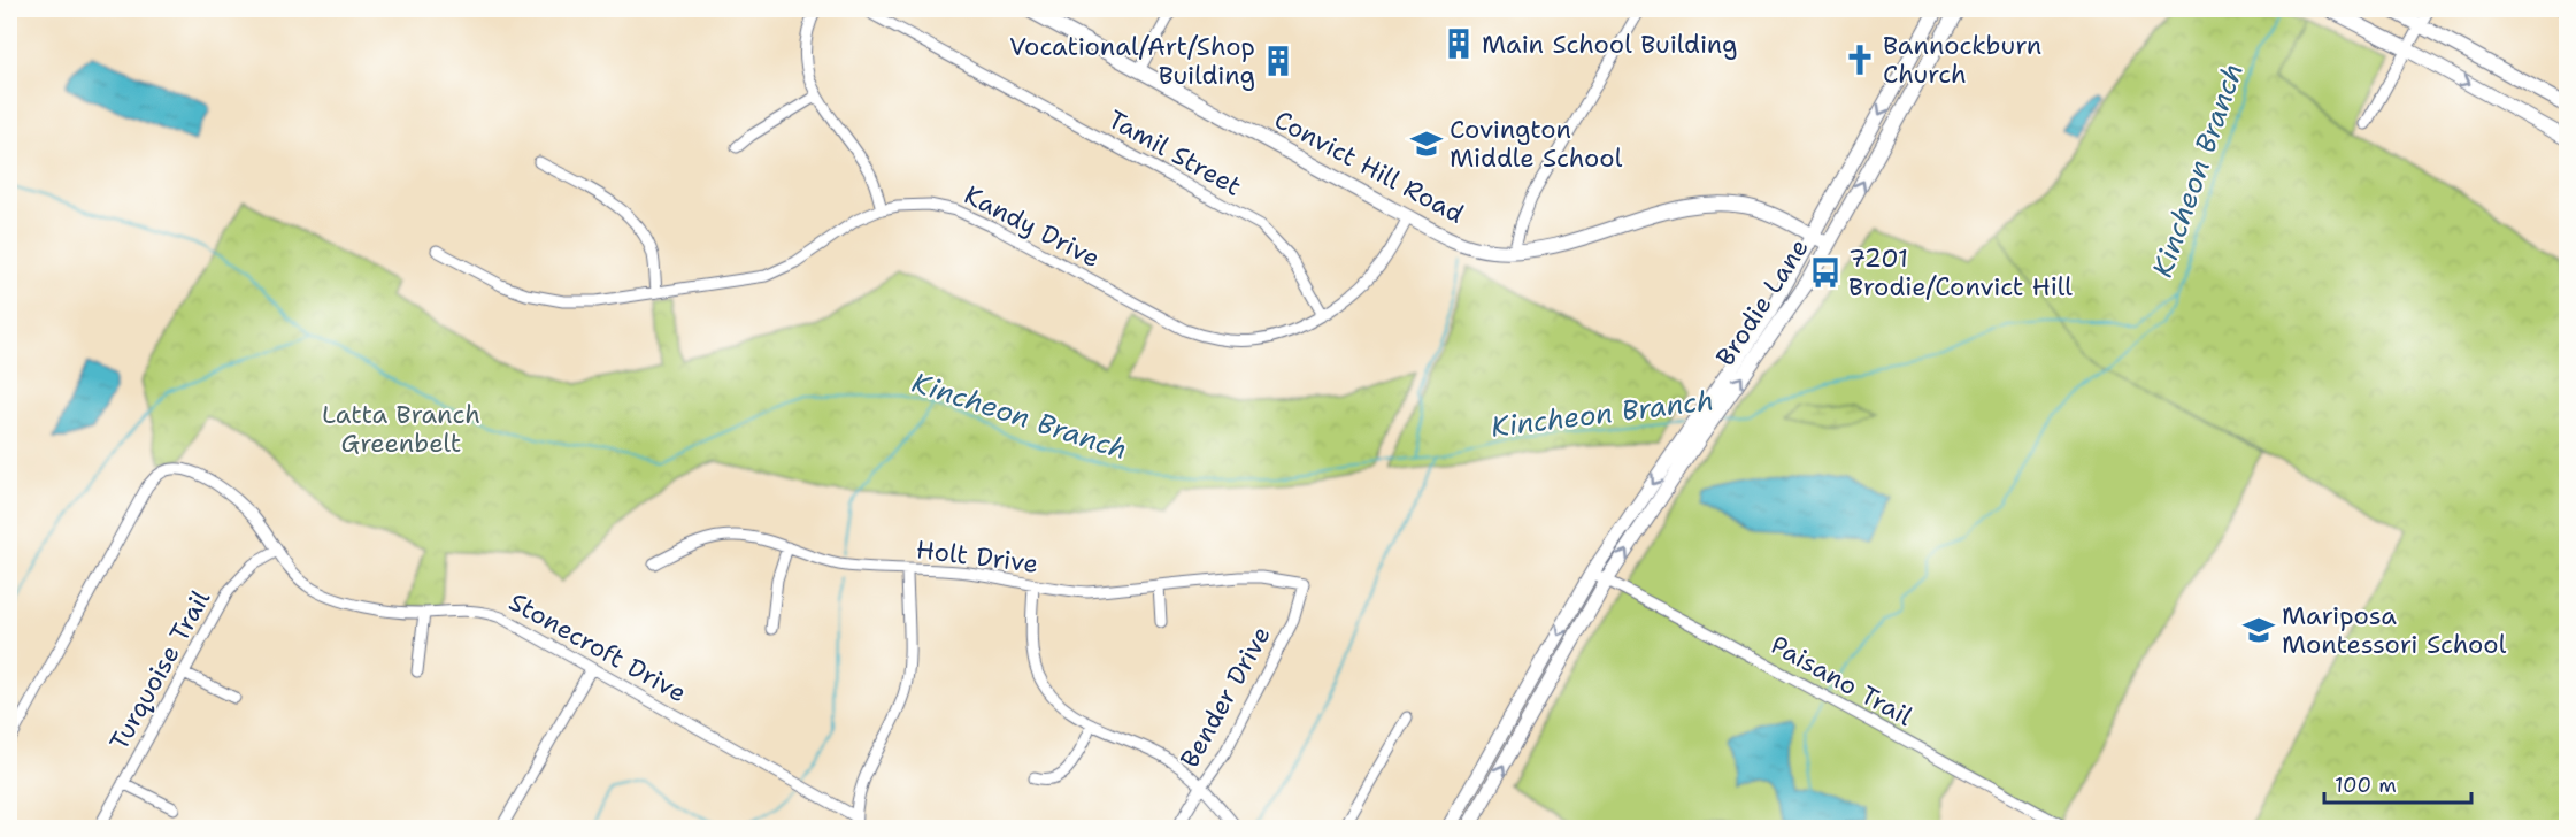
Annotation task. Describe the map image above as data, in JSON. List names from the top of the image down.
{
  "streets": {
    "main road": ["Convict Hill Road", "Brodie Lane"],
    "street": [
      "Tamil Street",
      "Kandy Drive",
      "Holt Drive",
      "Stonecroft Drive",
      "Turquoise Trail",
      "Paisano Trail",
      "Bender Drive"
    ]
  },
  "crossings": [
    ["Tamil Street", "Kandy Drive"],
    ["Convict Hill Road", "Kandy Drive"],
    ["Convict Hill Road", "Brodie Lane"],
    ["Brodie Lane", "Paisano Trail"],
    ["Holt Drive", "Bender Drive"],
    ["Stonecroft Drive", "Turquoise Trail"]
  ],
  "water": ["Kincheon Branch"],
  "parks": ["Latta Branch Greenbelt"],
  "places": {
    "building": ["Main School Building", "Vocational/Art/Shop Building"],
    "church": ["Bannockburn Church"],
    "school or university": ["Covington Middle School", "Mariposa Montessori School"],
    "bus stop": ["7201 Brodie/Convict Hill"]
  },
  "scale_bar": "100 m"
}
